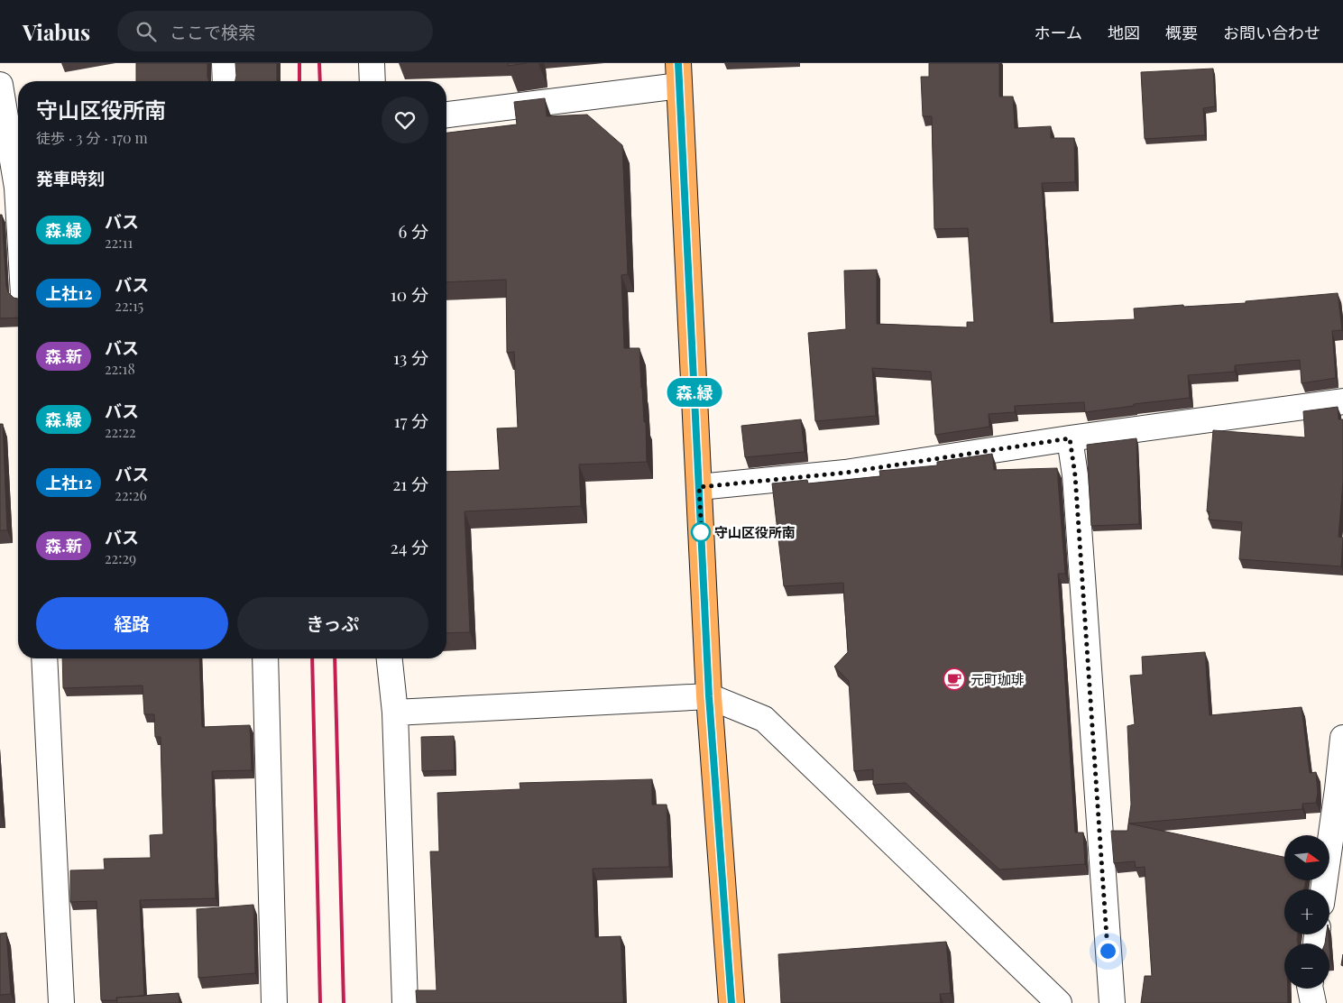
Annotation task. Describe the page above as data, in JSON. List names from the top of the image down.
{
  "places": {
    "other": ["守山区役所南"],
    "cafe": ["元町珈琲"]
  },
  "lines": ["bus line 森.緑"],
  "north": "right",
  "page": {
    "header": "Viabus",
    "search": "ここで検索",
    "nav": [
      "ホーム",
      "地図",
      "概要",
      "お問い合わせ"
    ],
    "on_map": "森.緑",
    "heading": [
      ["守山区役所南", "徒歩 · 3 分 · 170 m"],
      "発車時刻"
    ],
    "list": [
      {
        "mark": "森.緑",
        "name": "バス",
        "note": "22:11",
        "value": "6 分"
      },
      {
        "mark": "上社12",
        "name": "バス",
        "note": "22:15",
        "value": "10 分"
      },
      {
        "mark": "森.新",
        "name": "バス",
        "note": "22:18",
        "value": "13 分"
      },
      {
        "mark": "森.緑",
        "name": "バス",
        "note": "22:22",
        "value": "17 分"
      },
      {
        "mark": "上社12",
        "name": "バス",
        "note": "22:26",
        "value": "21 分"
      },
      {
        "mark": "森.新",
        "name": "バス",
        "note": "22:29",
        "value": "24 分"
      }
    ],
    "buttons": ["経路", "きっぷ"],
    "map_buttons": ["+", "−"]
  }
}
